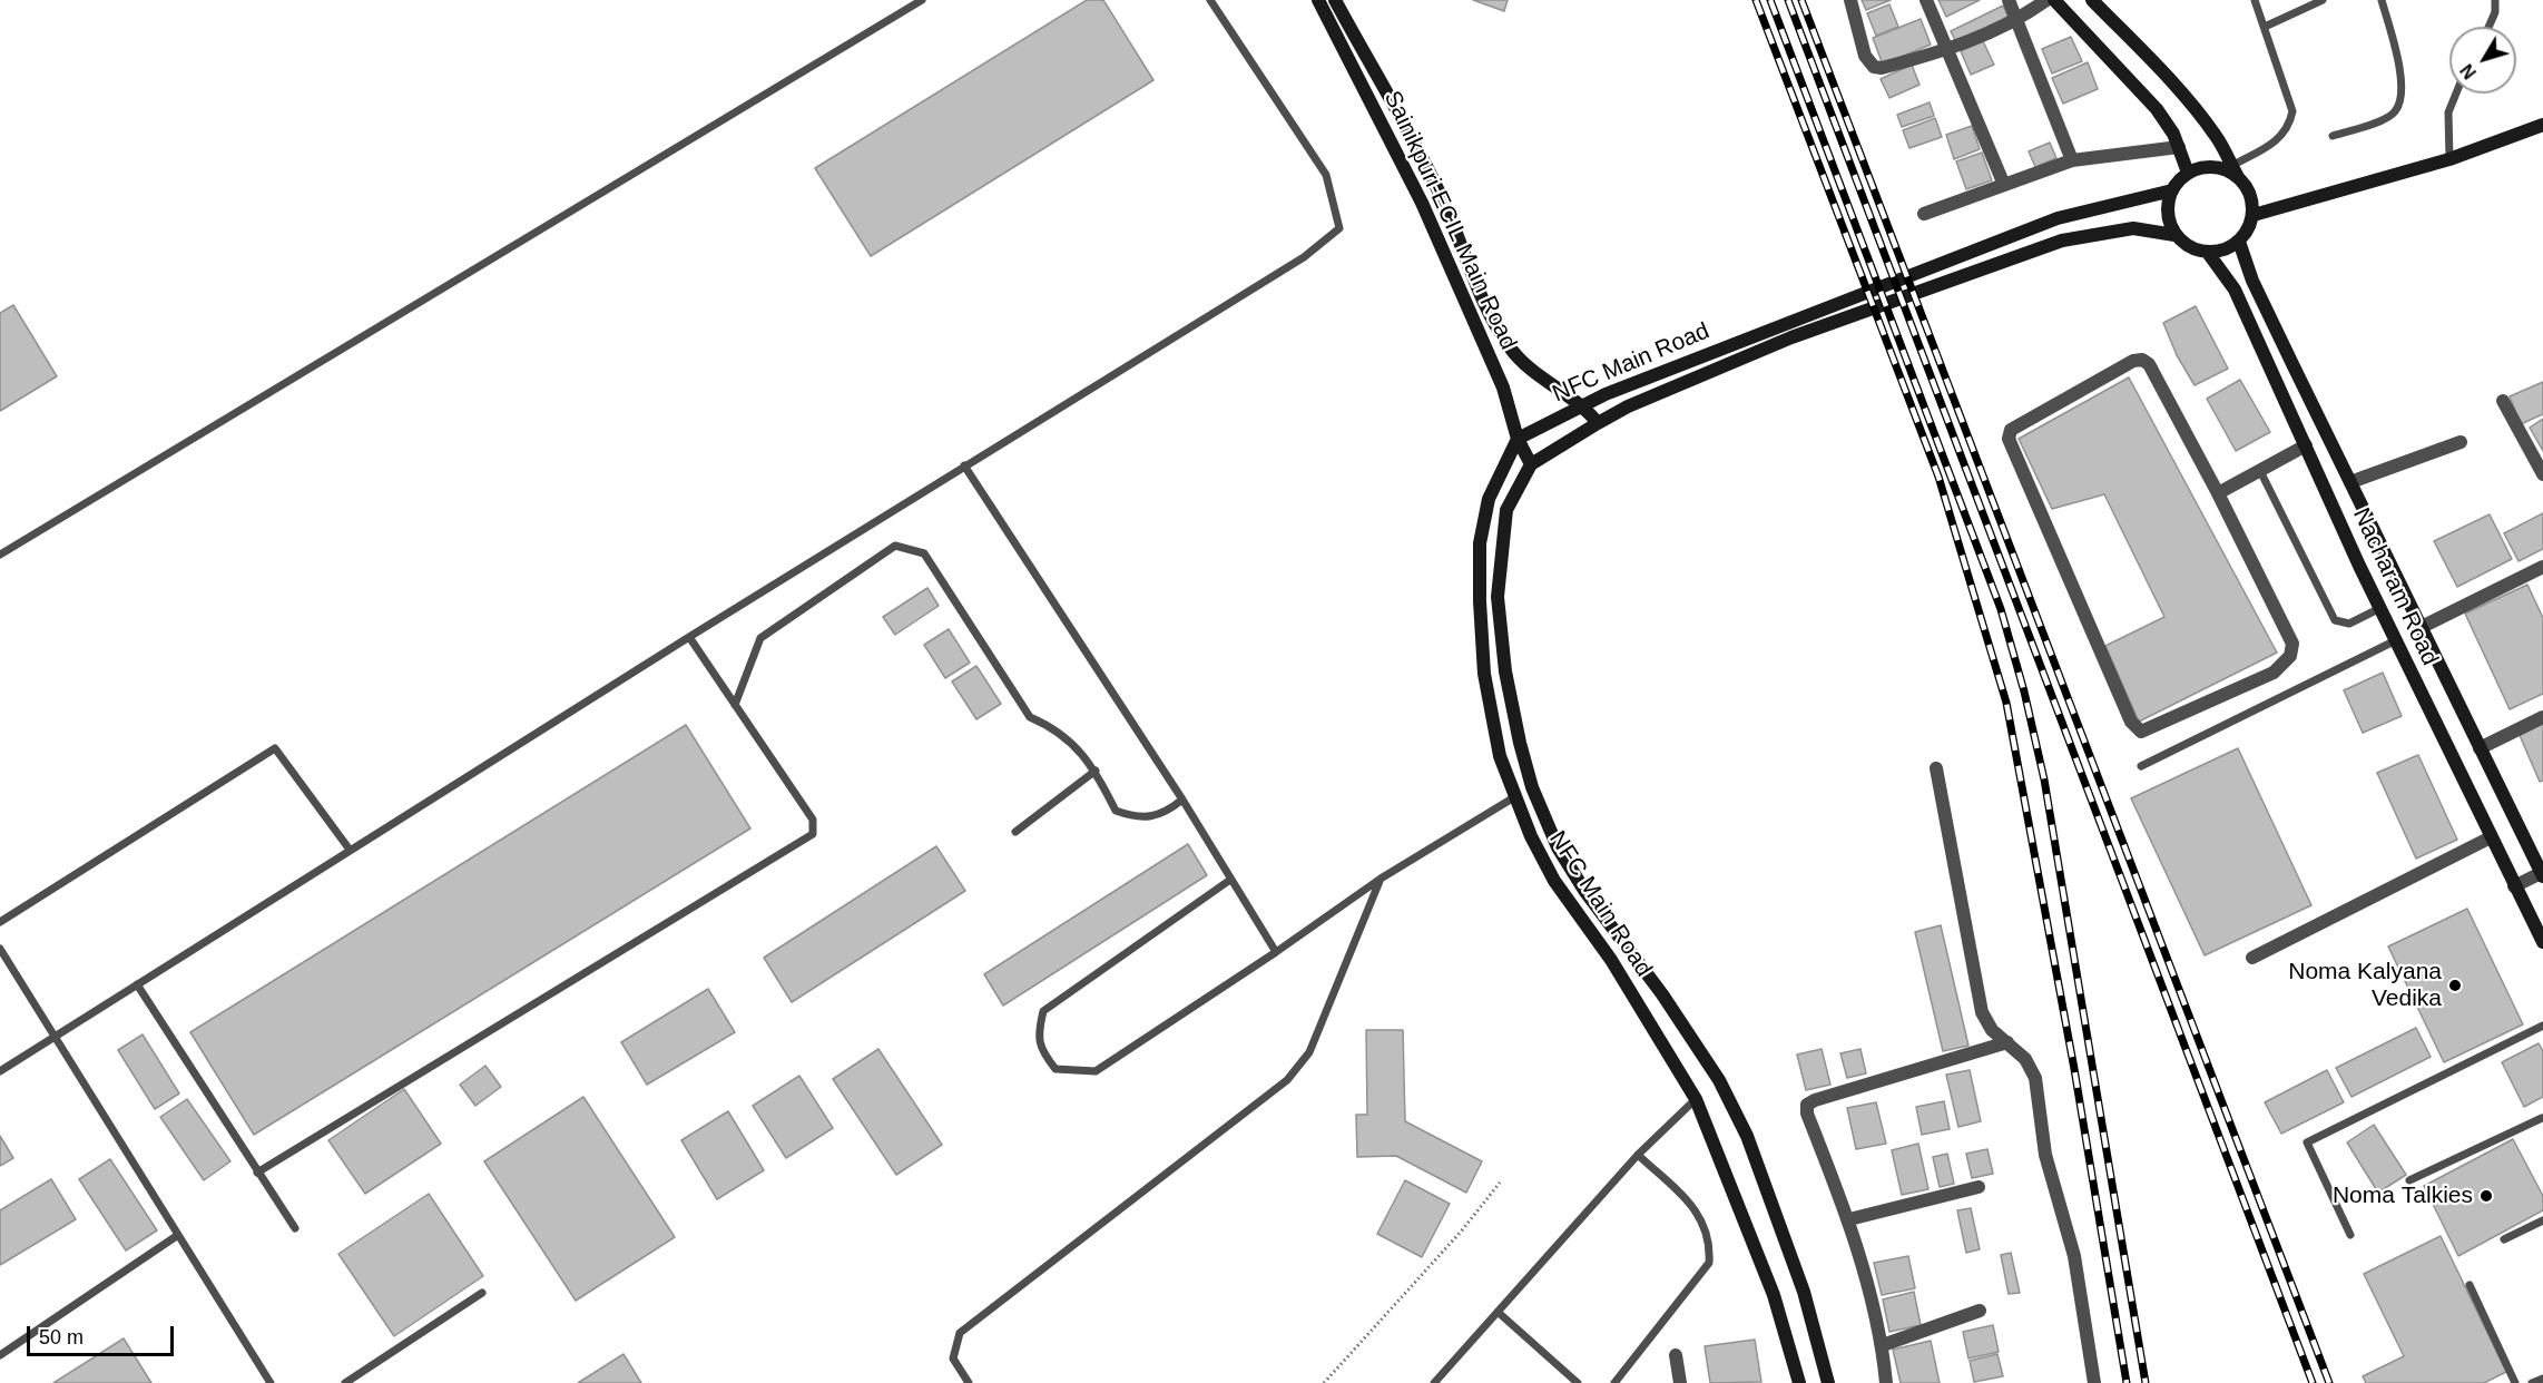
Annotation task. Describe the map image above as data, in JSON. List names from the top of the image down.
{
  "streets": {
    "main road": ["Sainikpuri-ECIL Main Road", "NFC Main Road", "Nacharam Road"]
  },
  "crossings": [
    ["Sainikpuri-ECIL Main Road", "NFC Main Road"],
    ["NFC Main Road", "Nacharam Road"]
  ],
  "places": ["Noma Kalyana Vedika", "Noma Talkies"],
  "scale_bar": "50 m",
  "north": "bottom left"
}
